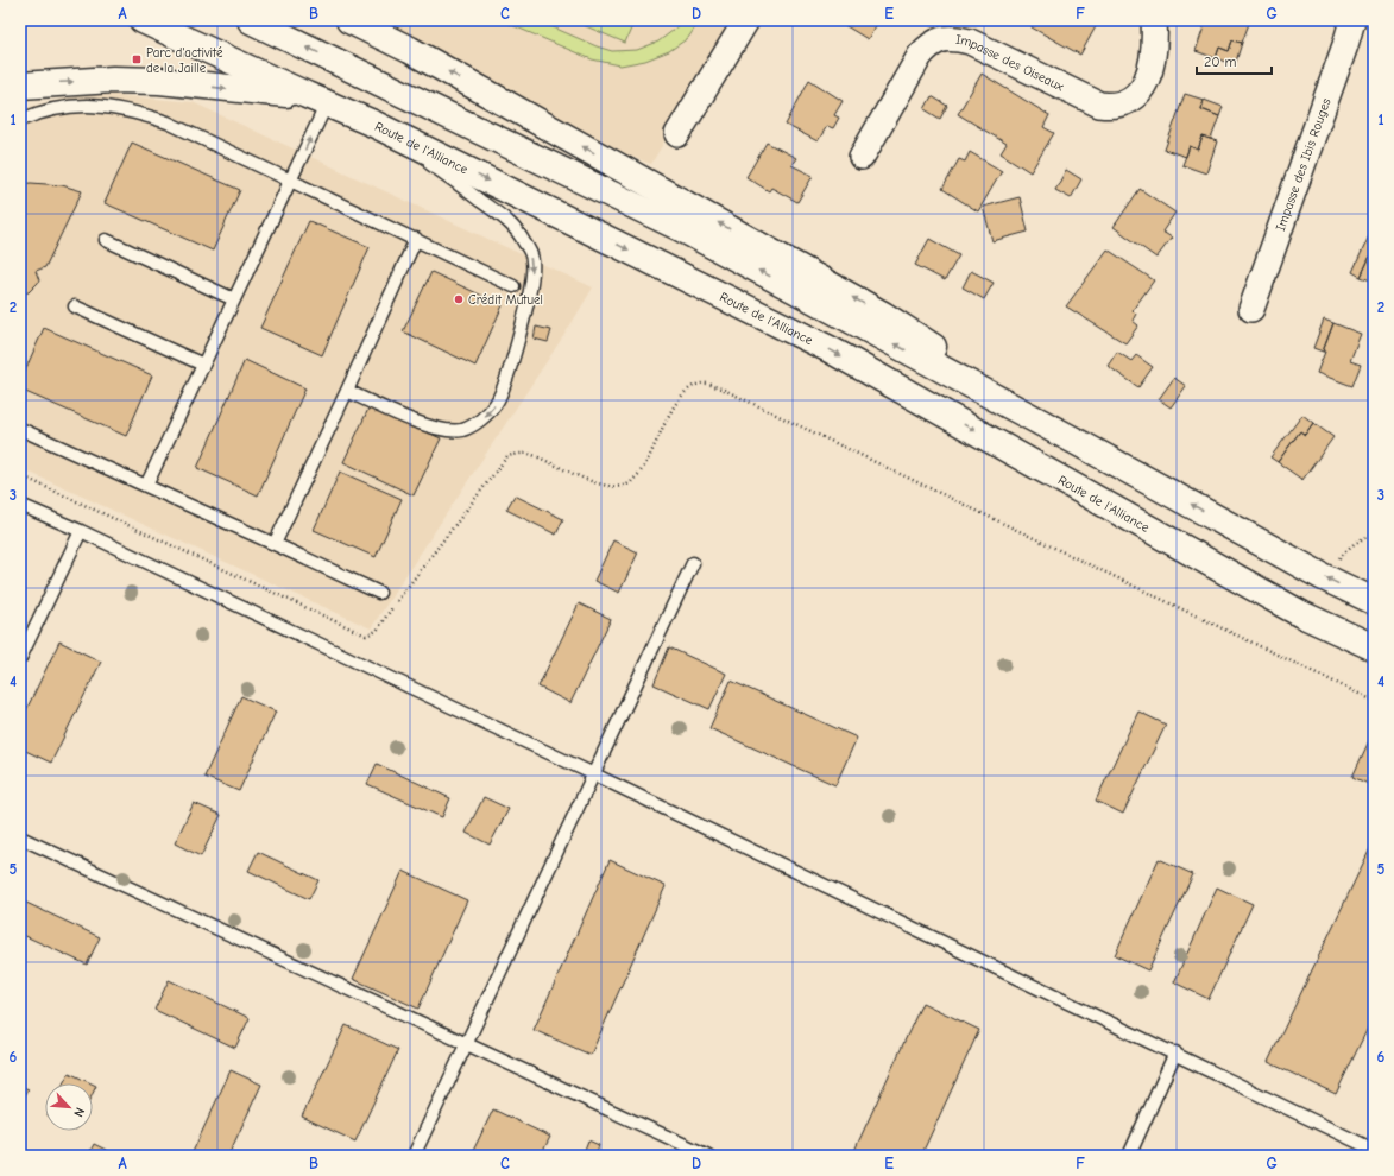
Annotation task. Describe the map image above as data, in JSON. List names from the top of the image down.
{
  "streets": {
    "highway": ["Route de l'Alliance"],
    "street": ["Impasse des Oiseaux", "Impasse des Ibis Rouges"]
  },
  "places": {
    "transit": ["Parc d'activité de la Jaille"],
    "other": ["Crédit Mutuel"]
  },
  "scale_bar": "20 m",
  "north": "bottom right",
  "grid": {
    "columns": [
      "A",
      "B",
      "C",
      "D",
      "E",
      "F",
      "G"
    ],
    "rows": [
      "1",
      "2",
      "3",
      "4",
      "5",
      "6"
    ]
  }
}
